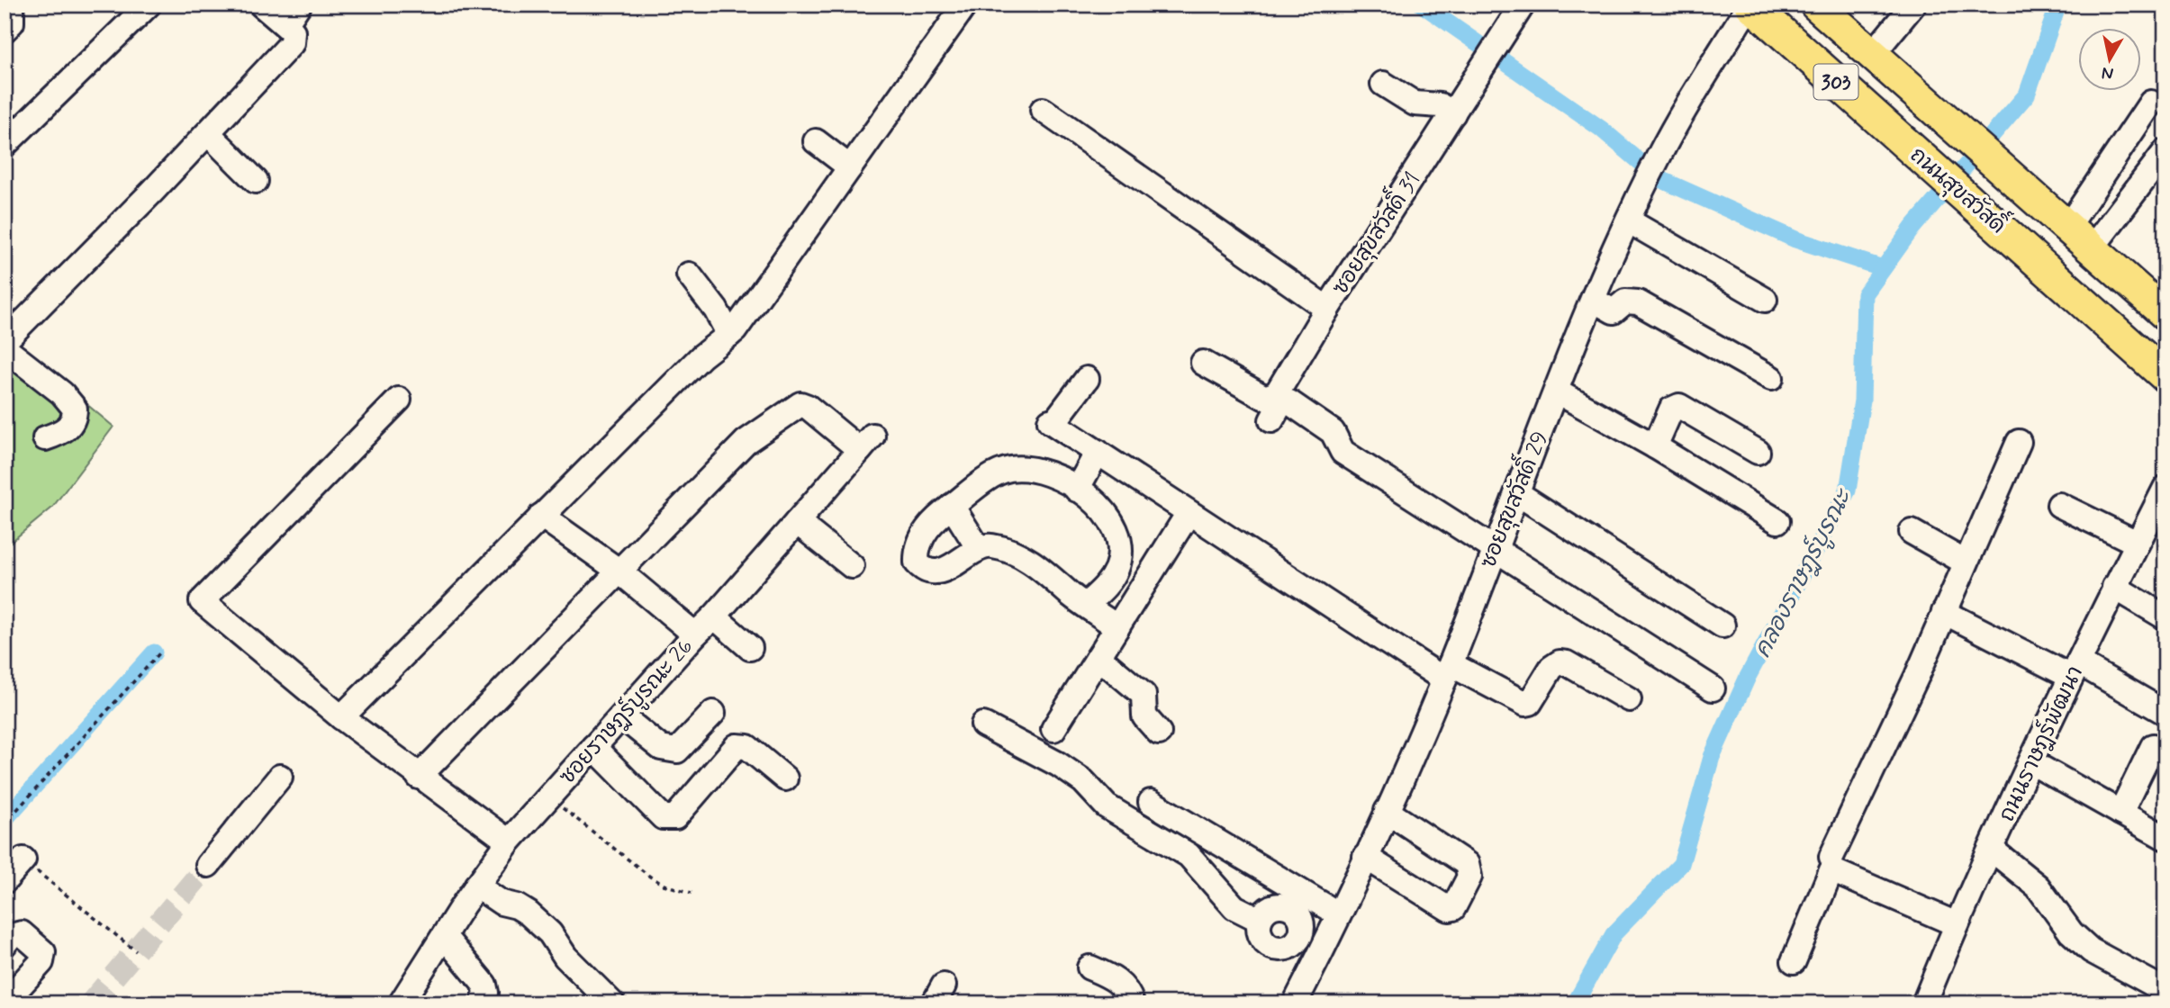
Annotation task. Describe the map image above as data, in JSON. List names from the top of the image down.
{
  "streets": {
    "main road": ["303", "ถนนสุขสวัสดิ์"],
    "street": [
      "ซอยสุขสวัสดิ์ 31",
      "ซอยสุขสวัสดิ์ 29",
      "ซอยราษฎร์บูรณะ 26",
      "ถนนราษฎร์พัฒนา"
    ]
  },
  "crossings": [
    ["ถนนสุขสวัสดิ์", "ซอยสุขสวัสดิ์ 29"]
  ],
  "water": ["คลองราษฎร์บูรณะ"],
  "north": "bottom"
}
